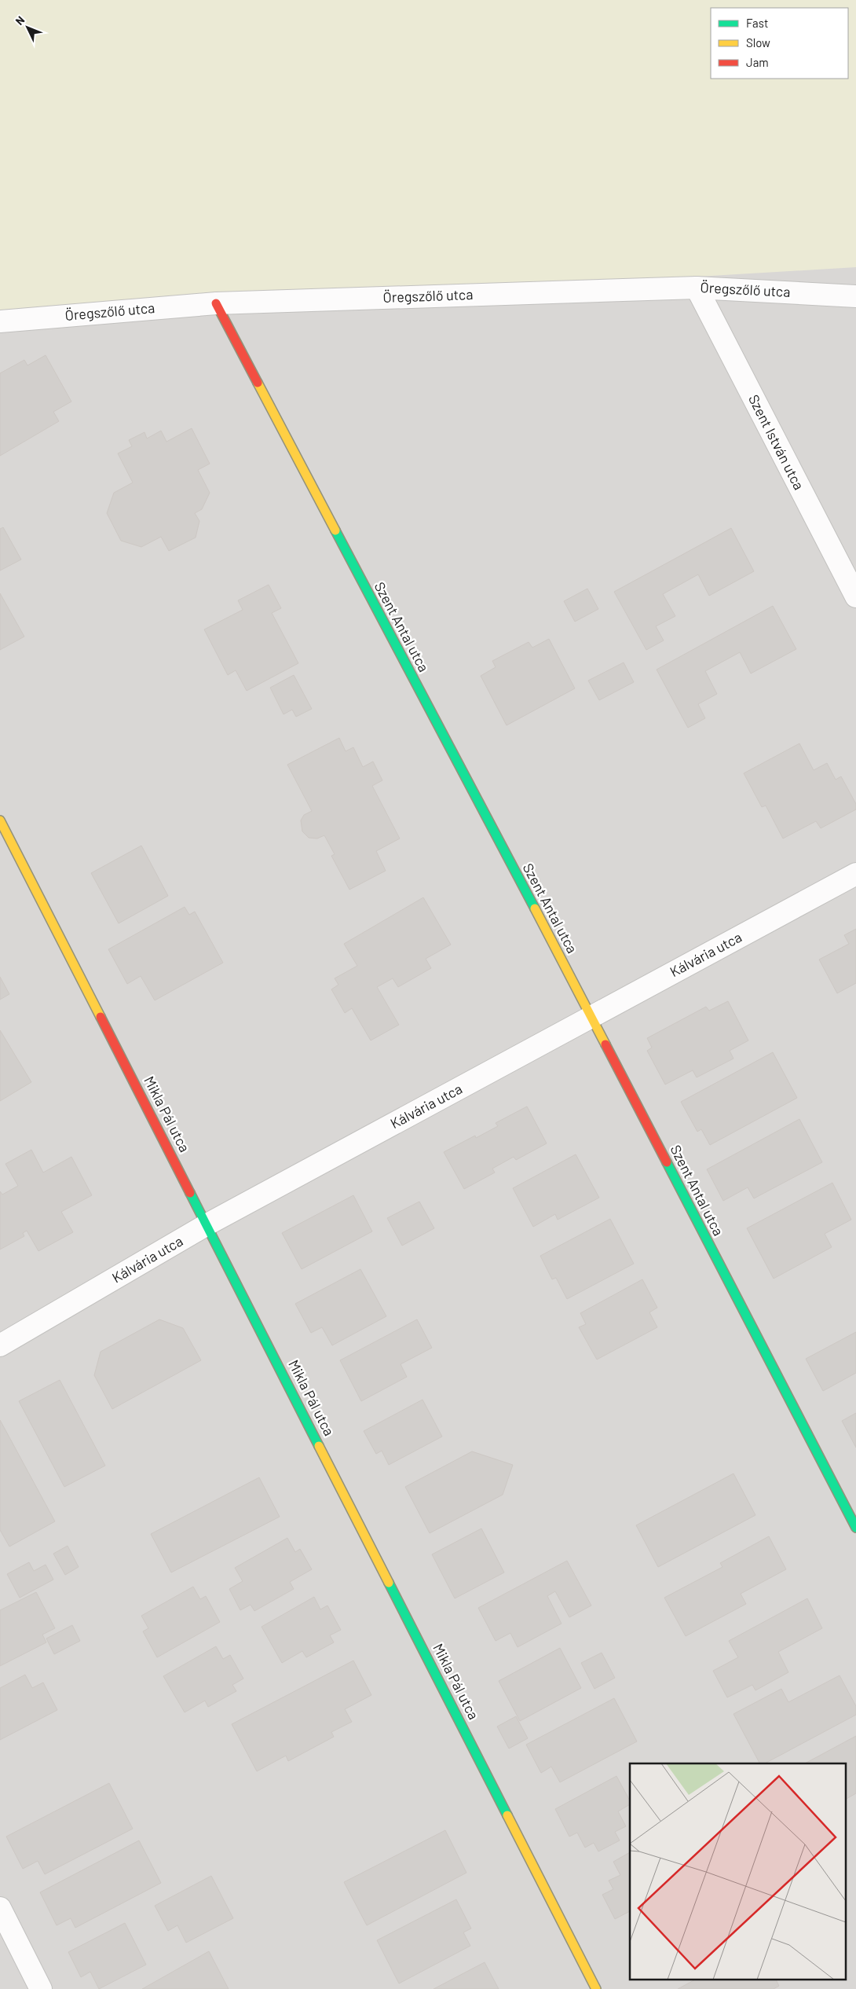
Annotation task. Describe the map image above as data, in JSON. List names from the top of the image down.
{
  "streets": {
    "street": [
      "Öregszőlő utca",
      "Szent István utca",
      "Szent Antal utca",
      "Kálvária utca",
      "Mikla Pál utca"
    ]
  },
  "crossings": [
    ["Öregszőlő utca", "Szent István utca"],
    ["Öregszőlő utca", "Szent Antal utca"],
    ["Szent Antal utca", "Kálvária utca"],
    ["Kálvária utca", "Mikla Pál utca"]
  ],
  "legend": ["Fast", "Slow", "Jam"],
  "north": "top left"
}
